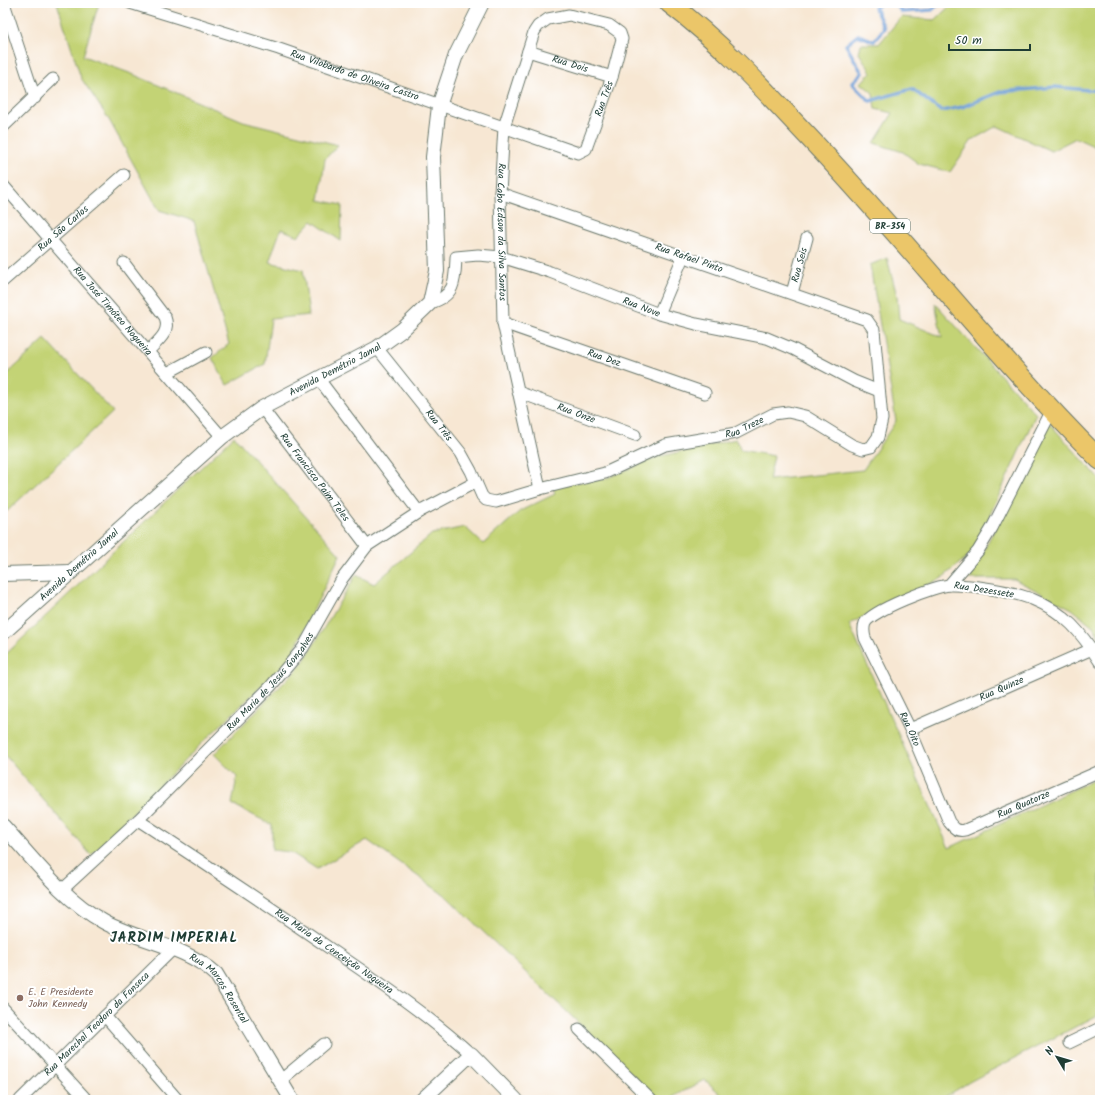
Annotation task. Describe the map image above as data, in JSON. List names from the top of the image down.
{
  "streets": {
    "highway": ["BR-354"],
    "street": [
      "Rua Dois",
      "Rua Vilobardo de Oliveira Castro",
      "Rua Três",
      "Rua São Carlos",
      "Rua Cabo Edson da Silva Santos",
      "Rua Rafael Pinto",
      "Rua Seis",
      "Rua Nove",
      "Rua José Timóteo Nogueira",
      "Rua Dez",
      "Avenida Demétrio Jamal",
      "Rua Onze",
      "Rua Treze",
      "Rua Francisco Paim Teles",
      "Rua Dezessete",
      "Rua Maria de Jesus Gonçalves",
      "Rua Quinze",
      "Rua Oito",
      "Rua Quatorze",
      "Rua Maria da Conceição Nogueira",
      "Rua Marcos Rosental",
      "Rua Marechal Teodoro da Fonseca"
    ]
  },
  "crossings": [
    ["Rua Dois", "Rua Três"],
    ["Rua Dois", "Rua Cabo Edson da Silva Santos"],
    ["Rua Vilobardo de Oliveira Castro", "Rua Três"],
    ["Rua Vilobardo de Oliveira Castro", "Rua Cabo Edson da Silva Santos"],
    ["Rua Três", "Rua Cabo Edson da Silva Santos"],
    ["Rua Três", "Avenida Demétrio Jamal"],
    ["Rua Três", "Rua Treze"],
    ["Rua Três", "Rua Maria de Jesus Gonçalves"],
    ["Rua São Carlos", "Rua José Timóteo Nogueira"],
    ["Rua Cabo Edson da Silva Santos", "Rua Rafael Pinto"],
    ["Rua Cabo Edson da Silva Santos", "Rua Nove"],
    ["Rua Cabo Edson da Silva Santos", "Rua Dez"],
    ["Rua Cabo Edson da Silva Santos", "Rua Onze"],
    ["Rua Cabo Edson da Silva Santos", "Rua Treze"],
    ["Rua Rafael Pinto", "Rua Seis"],
    ["Rua Rafael Pinto", "Rua Treze"],
    ["Rua Nove", "Avenida Demétrio Jamal"],
    ["Rua Nove", "Rua Treze"],
    ["Rua José Timóteo Nogueira", "Avenida Demétrio Jamal"],
    ["Avenida Demétrio Jamal", "Rua Francisco Paim Teles"],
    ["Rua Francisco Paim Teles", "Rua Maria de Jesus Gonçalves"],
    ["Rua Dezessete", "Rua Quinze"],
    ["Rua Dezessete", "Rua Oito"],
    ["Rua Maria de Jesus Gonçalves", "Rua Maria da Conceição Nogueira"],
    ["Rua Maria de Jesus Gonçalves", "Rua Marcos Rosental"],
    ["Rua Quinze", "Rua Oito"],
    ["Rua Oito", "Rua Quatorze"],
    ["Rua Marcos Rosental", "Rua Marechal Teodoro da Fonseca"]
  ],
  "districts": ["JARDIM IMPERIAL"],
  "places": ["E. E Presidente John Kennedy"],
  "scale_bar": "50 m",
  "north": "top left"
}
